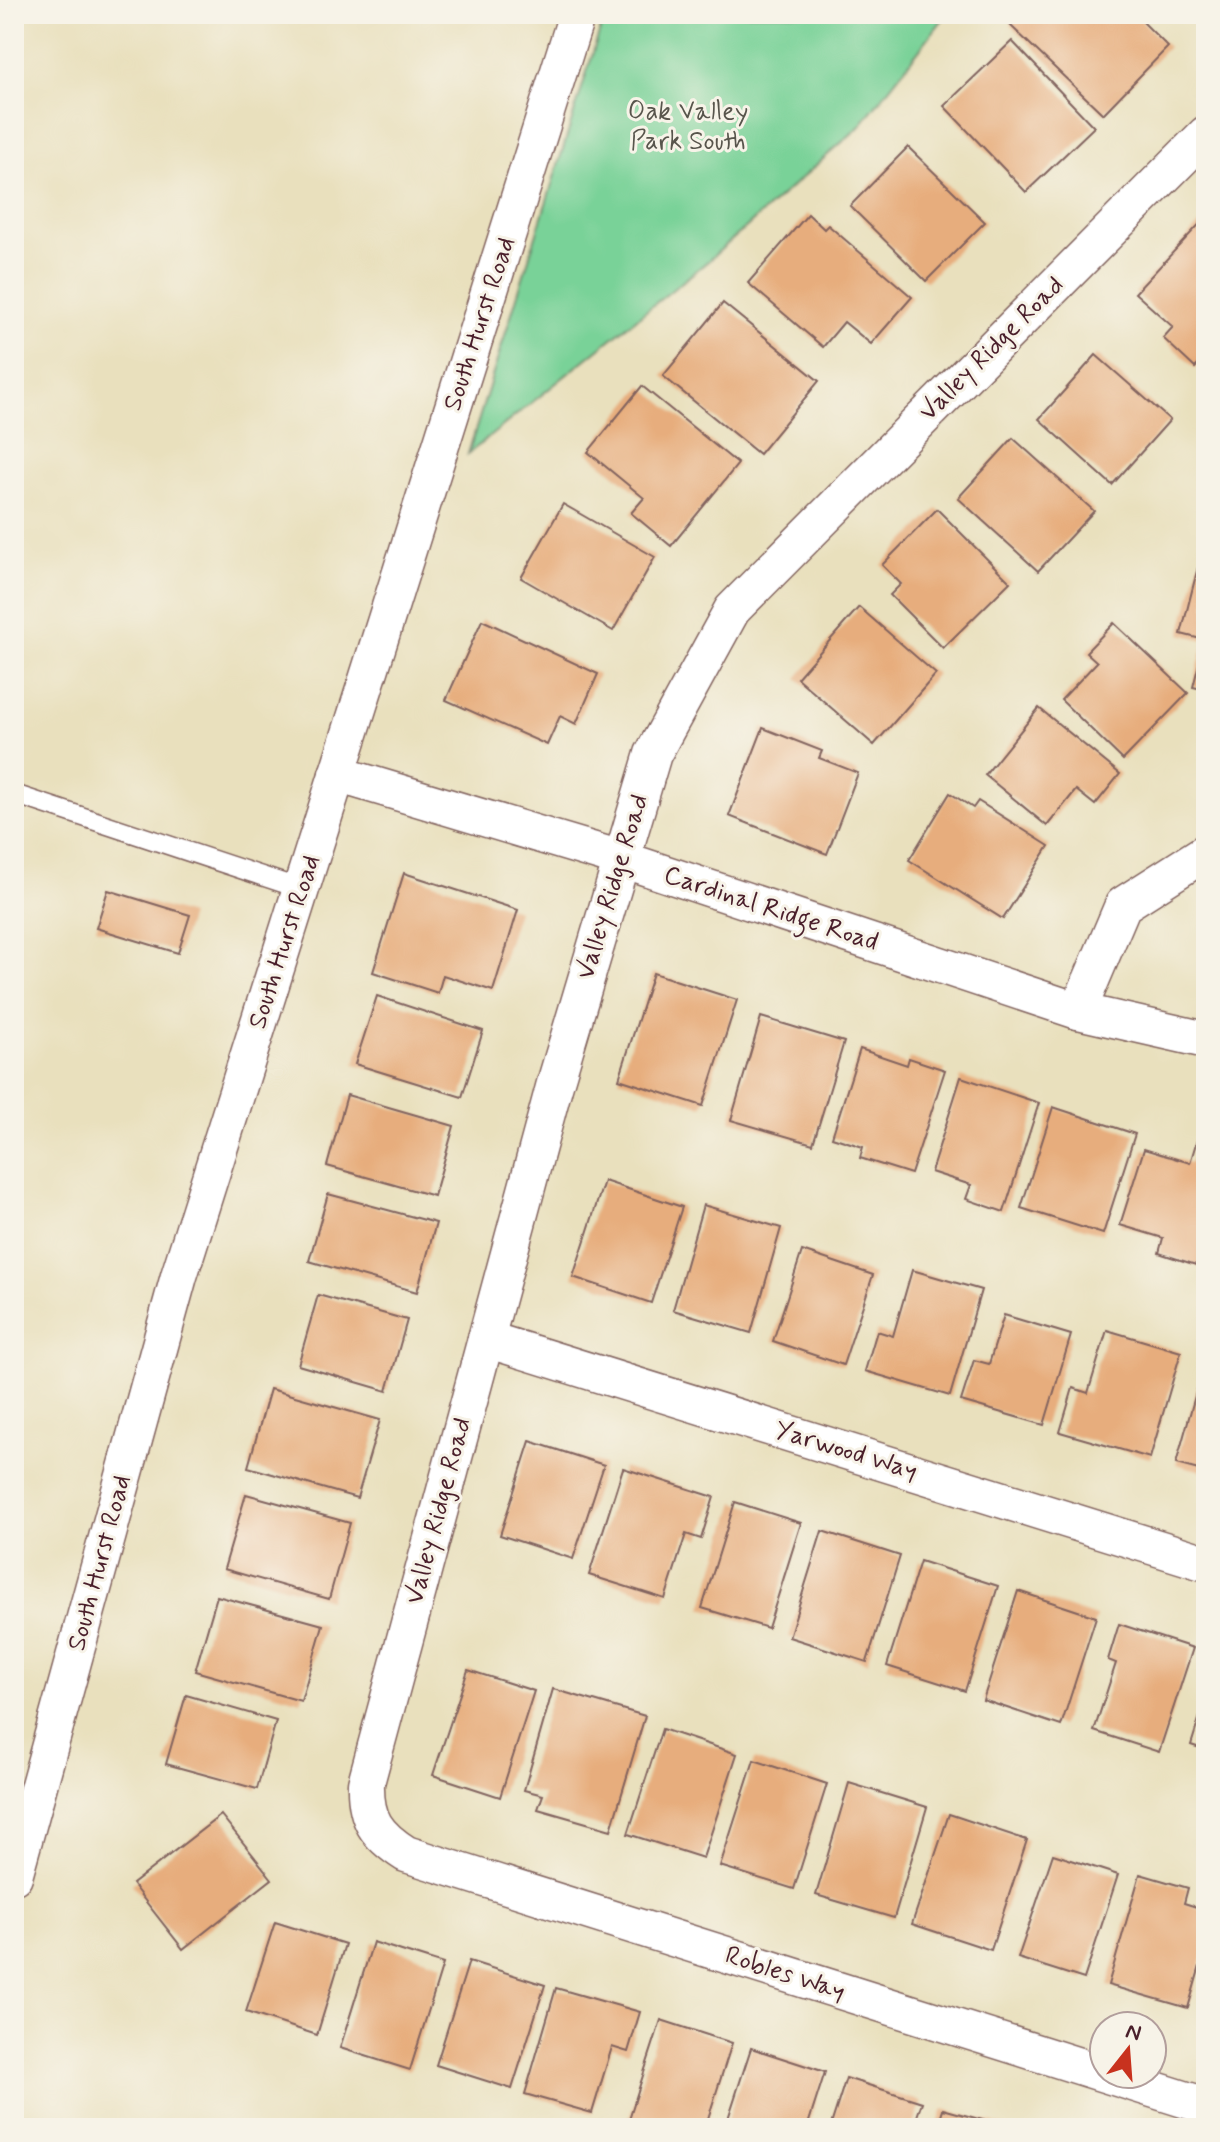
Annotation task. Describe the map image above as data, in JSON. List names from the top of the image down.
{
  "streets": {
    "street": [
      "South Hurst Road",
      "Valley Ridge Road",
      "Cardinal Ridge Road",
      "Yarwood Way",
      "Robles Way"
    ]
  },
  "crossings": [
    ["South Hurst Road", "Cardinal Ridge Road"],
    ["Valley Ridge Road", "Cardinal Ridge Road"],
    ["Valley Ridge Road", "Yarwood Way"],
    ["Valley Ridge Road", "Robles Way"]
  ],
  "parks": ["Oak Valley Park South"],
  "north": "top"
}
